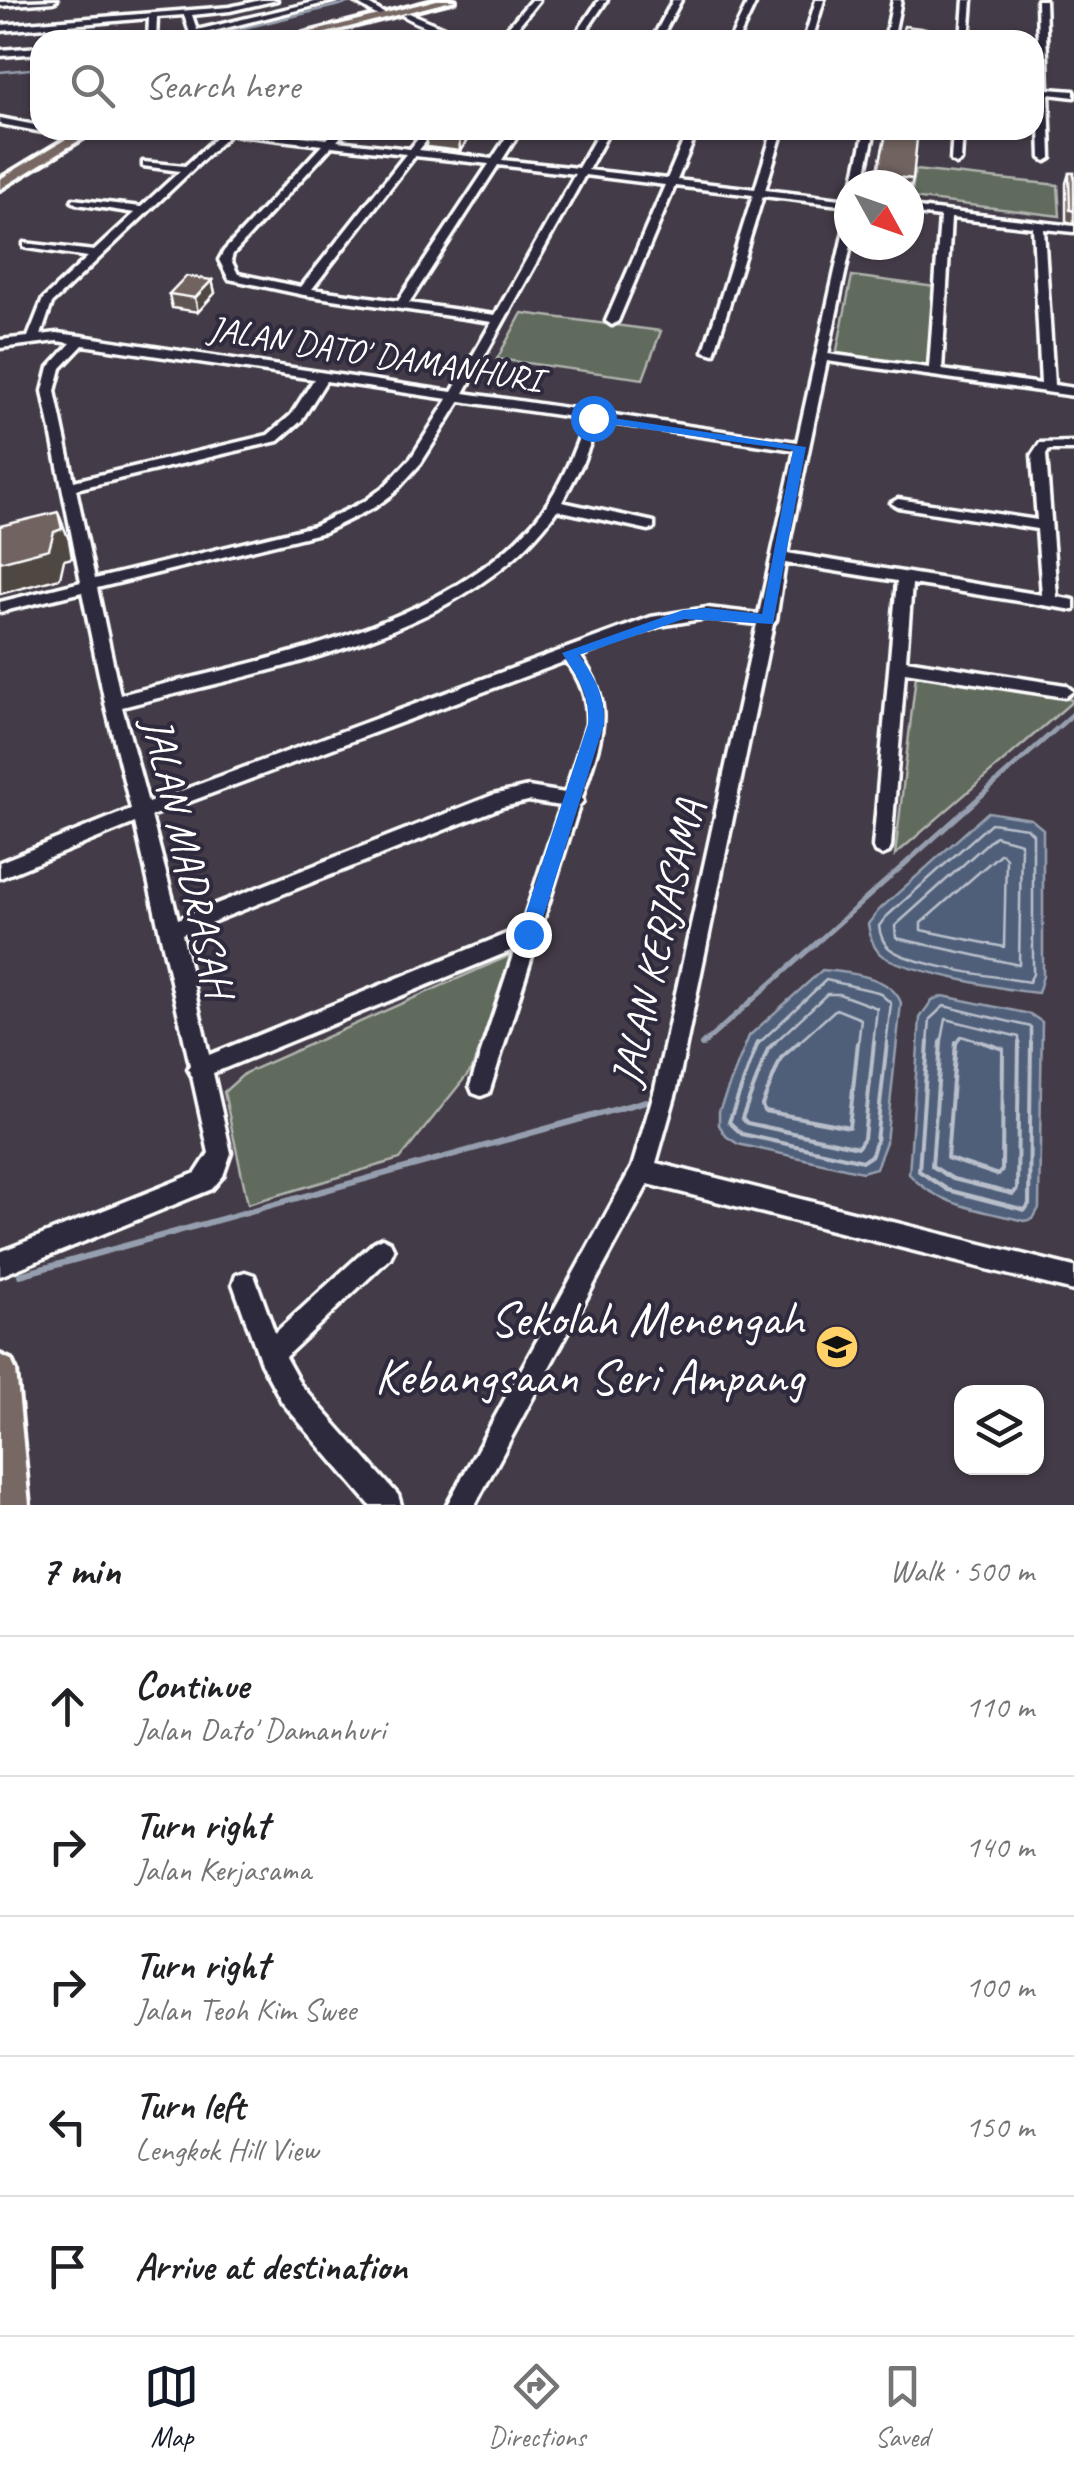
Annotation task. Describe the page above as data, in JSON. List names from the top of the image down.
{
  "streets": {
    "street": ["JALAN DATO' DAMANHURI", "JALAN MADRASAH", "JALAN KERJASAMA"]
  },
  "crossings": [
    ["JALAN DATO' DAMANHURI", "JALAN MADRASAH"],
    ["JALAN DATO' DAMANHURI", "JALAN KERJASAMA"]
  ],
  "places": {
    "school or university": ["Sekolah Menengah Kebangsaan Seri Ampang"]
  },
  "north": "bottom right",
  "page": {
    "search": "Search here",
    "heading": ["7 min", "Walk · 500 m"],
    "list": [
      ["Continue", "Jalan Dato' Damanhuri", "110 m"],
      ["Turn right", "Jalan Kerjasama", "140 m"],
      ["Turn right", "Jalan Teoh Kim Swee", "100 m"],
      ["Turn left", "Lengkok Hill View", "150 m"],
      "Arrive at destination"
    ],
    "nav": ["Map", "Directions", "Saved"]
  }
}
